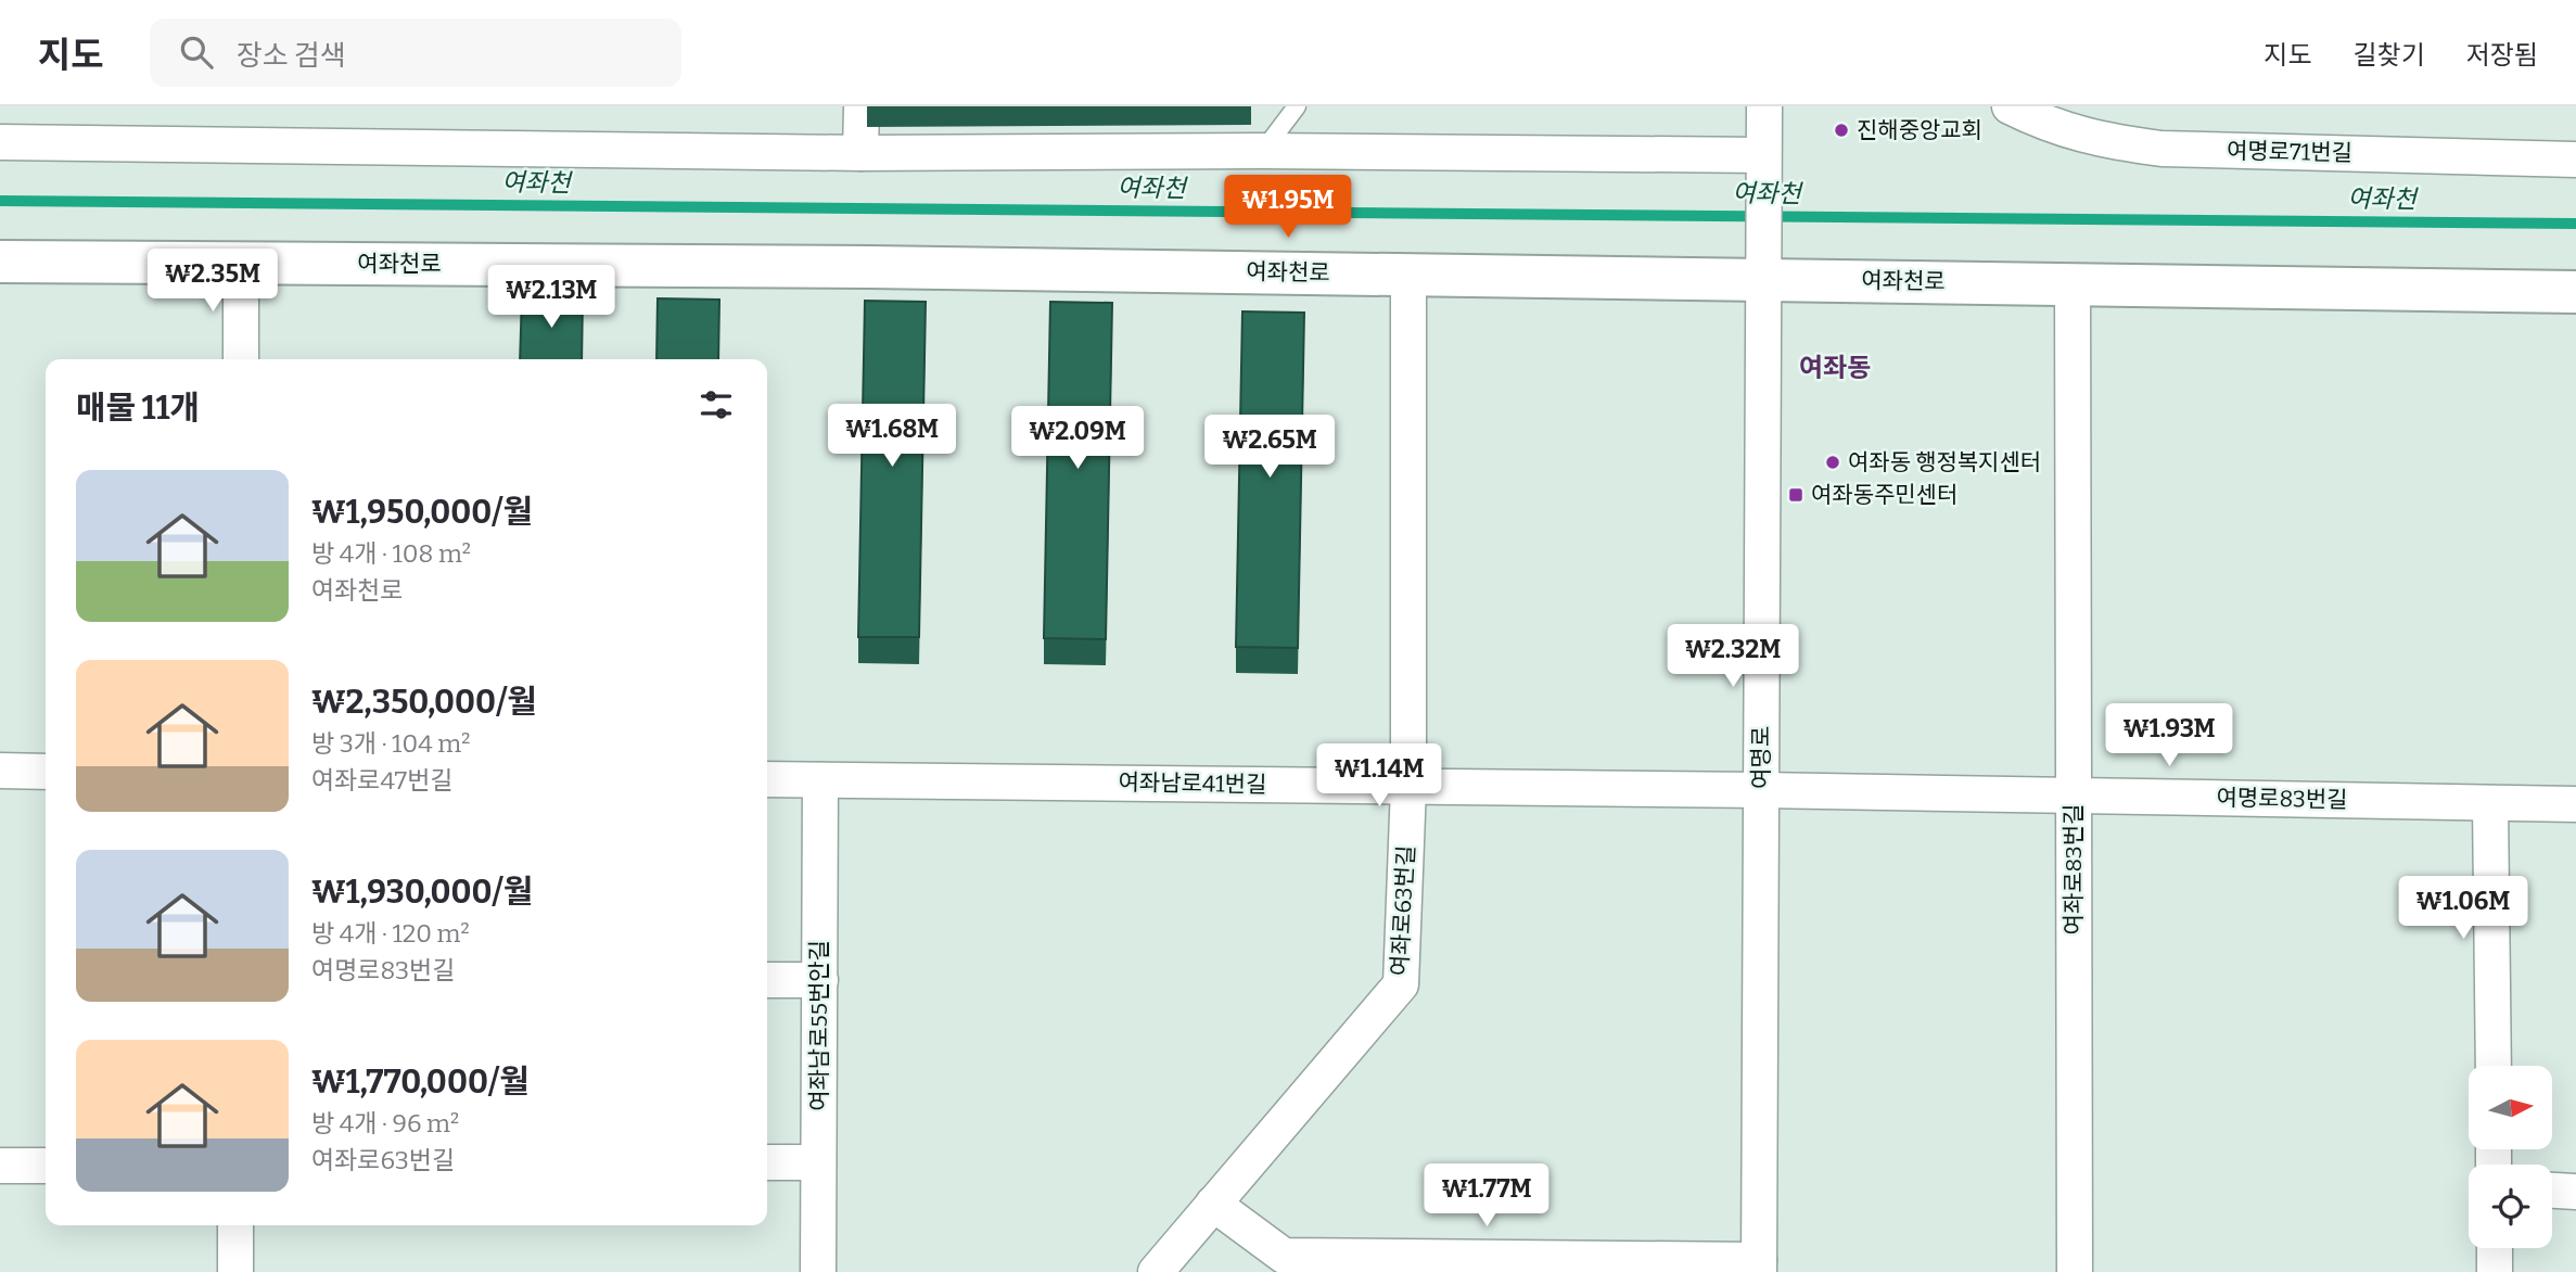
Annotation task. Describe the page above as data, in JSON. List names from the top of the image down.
{
  "streets": {
    "street": [
      "여명로71번길",
      "여좌천로",
      "여명로",
      "여좌남로41번길",
      "여명로83번길",
      "여좌로83번길",
      "여좌로63번길",
      "여좌남로55번안길"
    ]
  },
  "crossings": [
    ["여좌천로", "여명로"],
    ["여좌천로", "여좌로83번길"],
    ["여좌천로", "여좌로63번길"],
    ["여명로", "여좌남로41번길"],
    ["여명로", "여명로83번길"],
    ["여좌남로41번길", "여명로83번길"],
    ["여좌남로41번길", "여좌로63번길"],
    ["여좌남로41번길", "여좌남로55번안길"],
    ["여명로83번길", "여좌로83번길"]
  ],
  "districts": ["여좌동"],
  "water": ["여좌천"],
  "places": {
    "other": ["진해중앙교회", "여좌동 행정복지센터"],
    "transit": ["여좌동주민센터"]
  },
  "north": "right",
  "page": {
    "header": "지도",
    "search": "장소 검색",
    "nav": ["지도", "길찾기", "저장됨"],
    "price": [
      "₩1.95M",
      "₩2.35M",
      "₩2.13M",
      "₩1.68M",
      "₩2.09M",
      "₩2.65M",
      "₩2.32M",
      "₩1.93M",
      "₩1.14M",
      "₩1.06M",
      "₩1.77M"
    ],
    "heading": "매물 11개",
    "list": [
      {
        "name": "₩1,950,000/월",
        "note": "방 4개 · 108 m² · 여좌천로"
      },
      {
        "name": "₩2,350,000/월",
        "note": "방 3개 · 104 m² · 여좌로47번길"
      },
      {
        "name": "₩1,930,000/월",
        "note": "방 4개 · 120 m² · 여명로83번길"
      },
      {
        "name": "₩1,770,000/월",
        "note": "방 4개 · 96 m² · 여좌로63번길"
      }
    ]
  }
}
